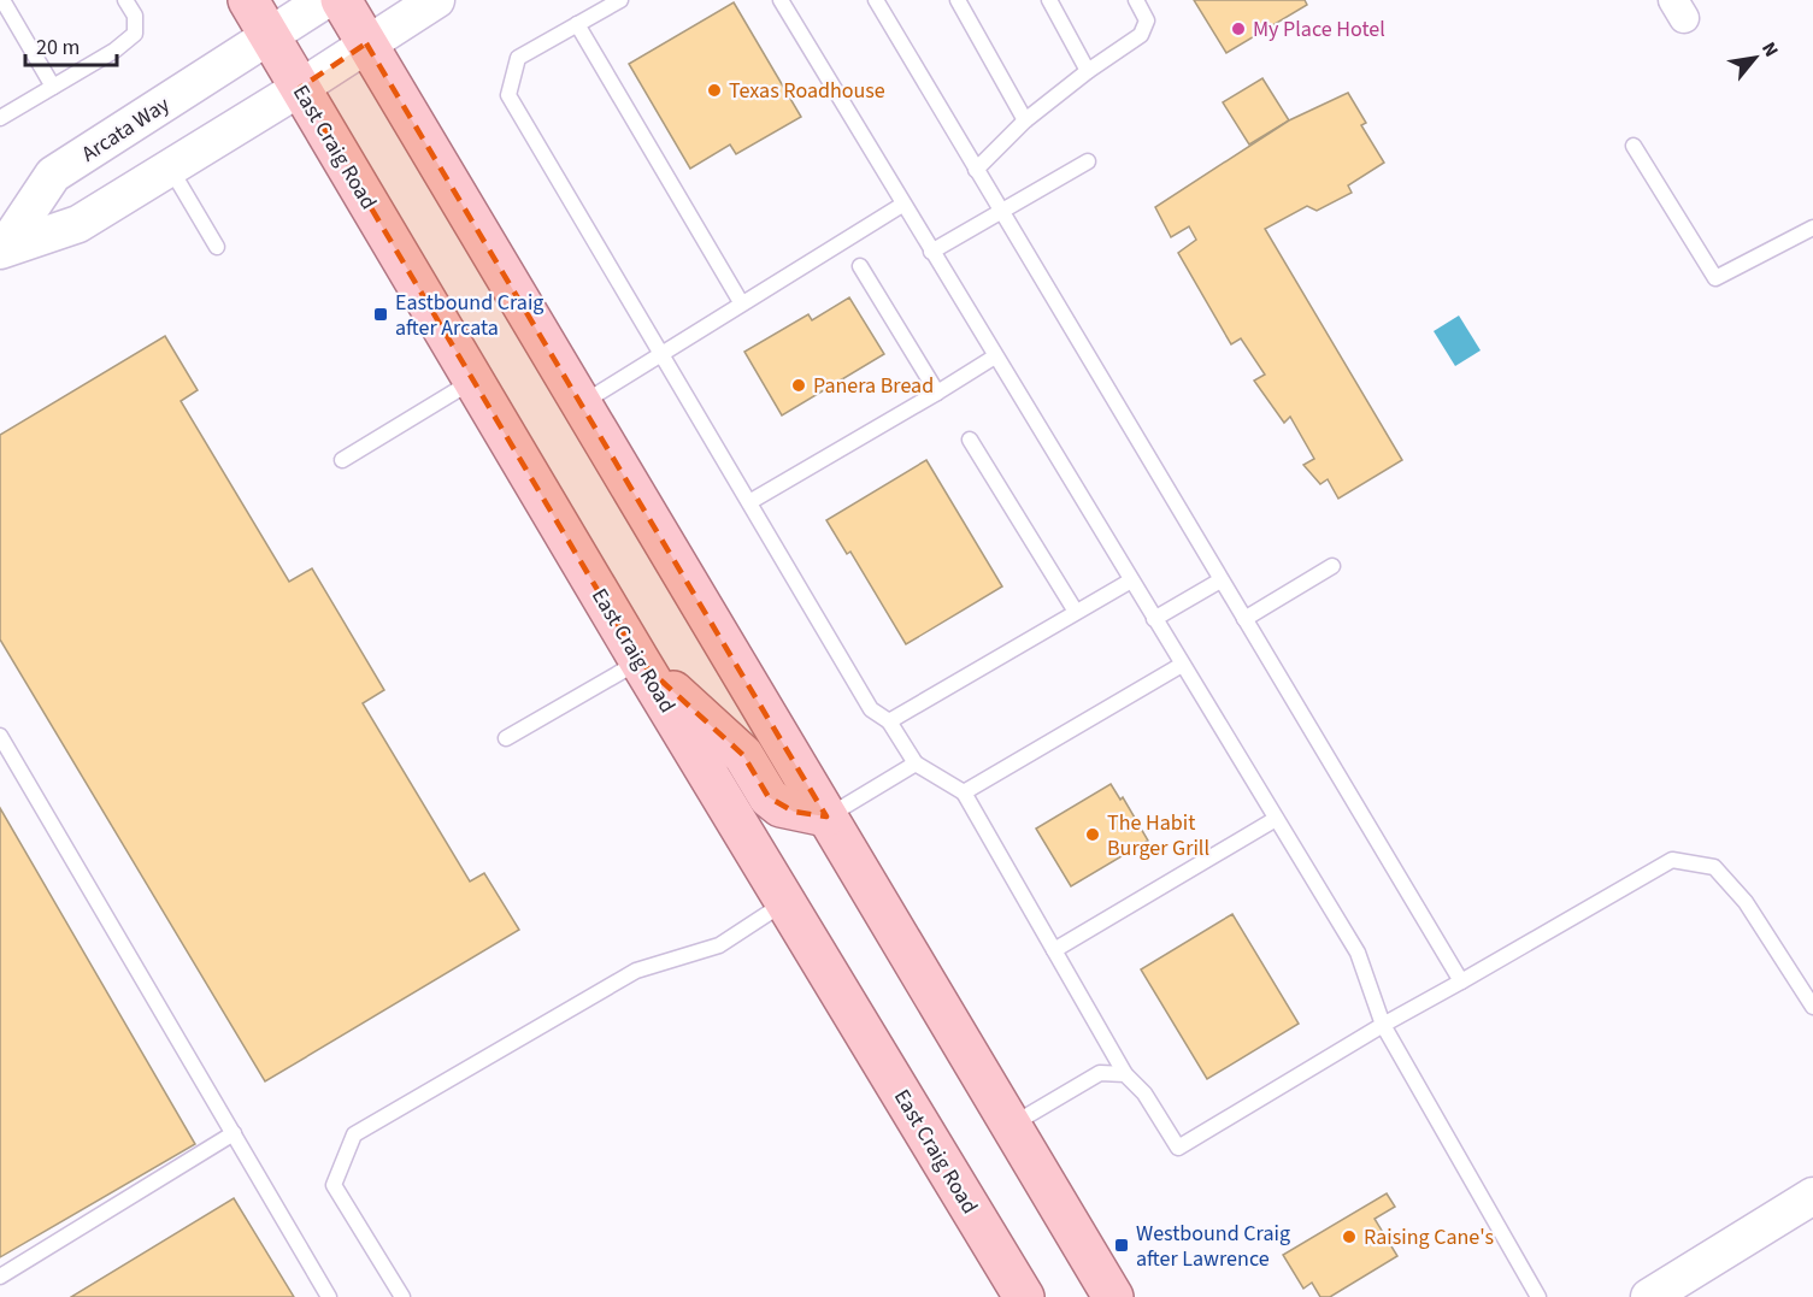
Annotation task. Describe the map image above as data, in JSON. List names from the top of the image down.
{
  "streets": {
    "main road": ["East Craig Road"],
    "street": ["Arcata Way"]
  },
  "crossings": [
    ["Arcata Way", "East Craig Road"]
  ],
  "places": {
    "other": [
      "My Place Hotel",
      "Texas Roadhouse",
      "Panera Bread",
      "The Habit Burger Grill",
      "Raising Cane's"
    ],
    "transit": ["Eastbound Craig after Arcata", "Westbound Craig after Lawrence"]
  },
  "scale_bar": "20 m",
  "north": "top right"
}
